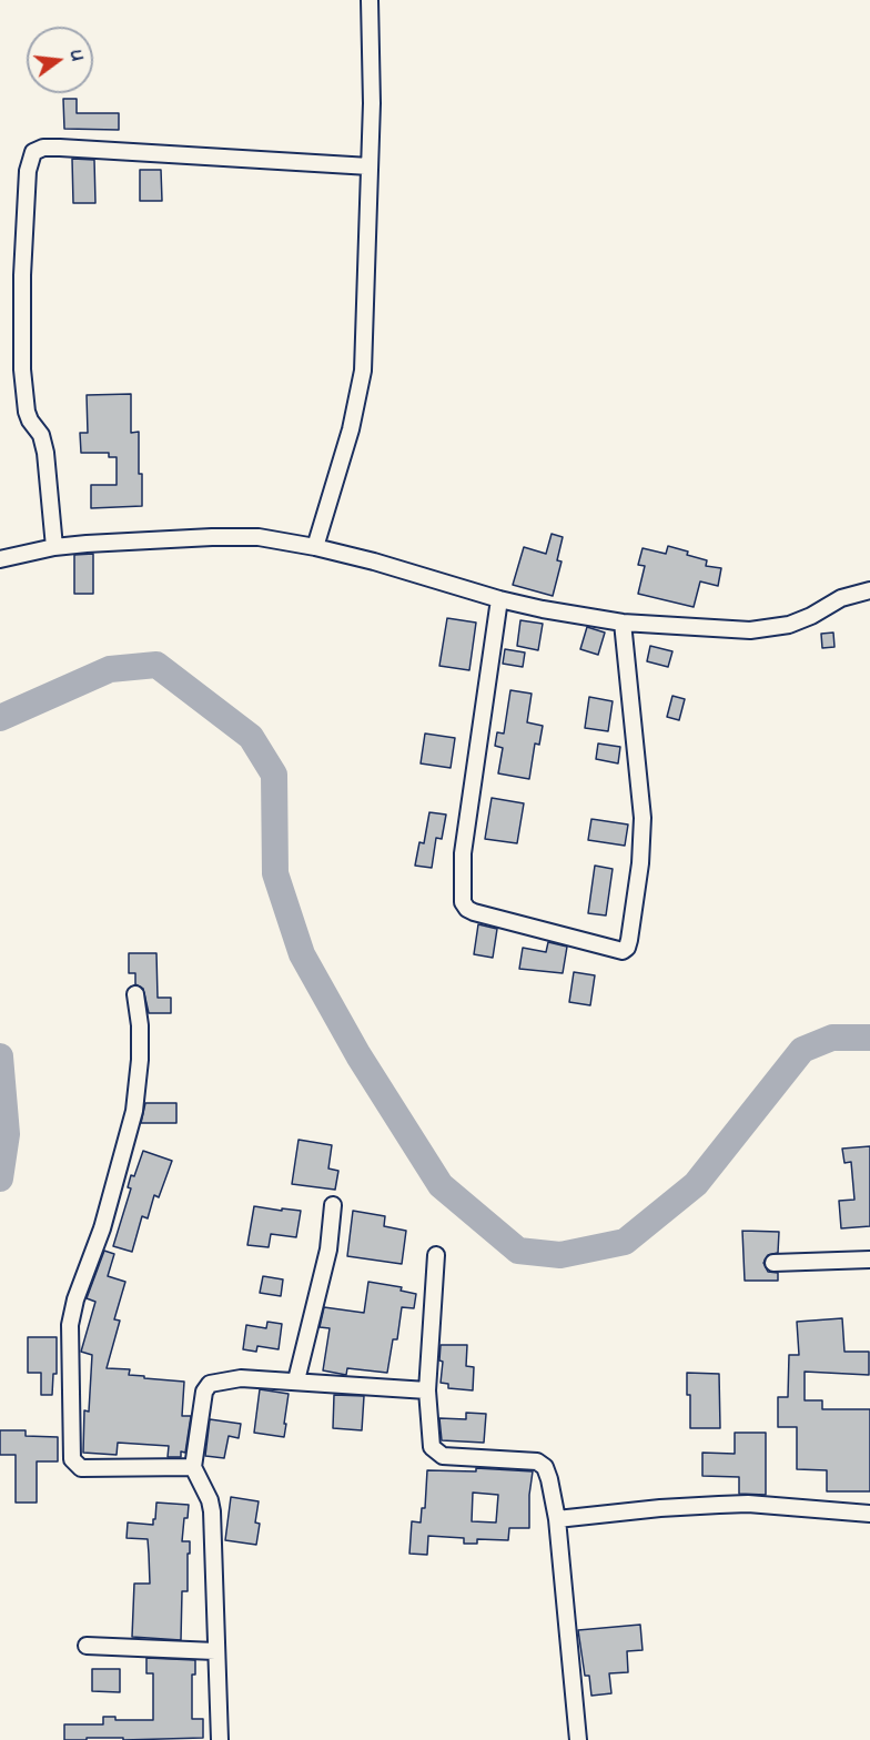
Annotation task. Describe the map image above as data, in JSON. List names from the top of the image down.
{
  "north": "right"
}
